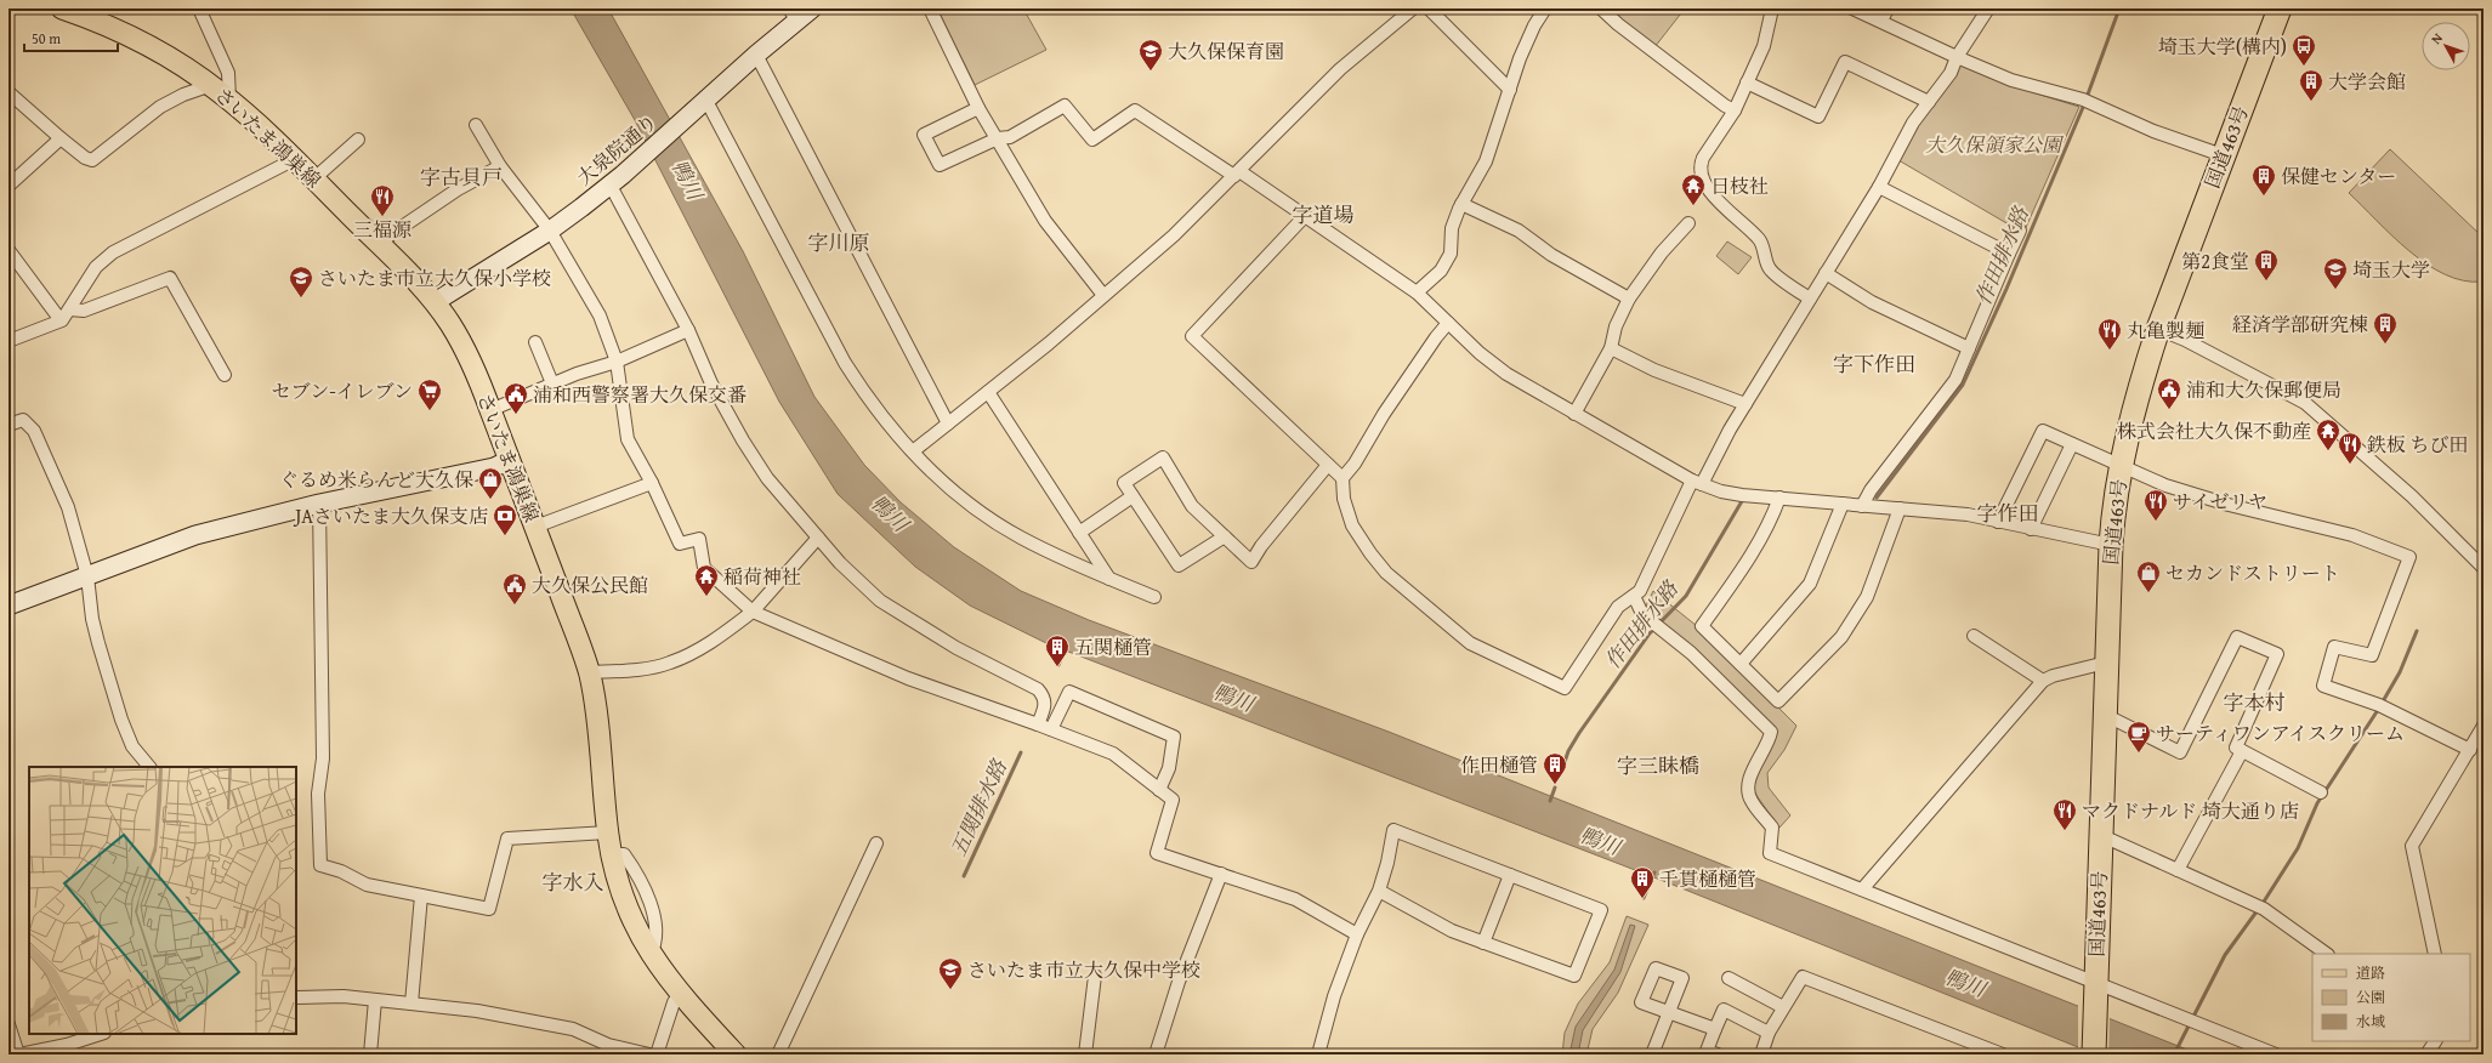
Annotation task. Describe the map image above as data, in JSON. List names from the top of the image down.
{
  "streets": {
    "highway": ["国道463号"],
    "main road": ["さいたま鴻巣線"],
    "street": ["大泉院通り"]
  },
  "crossings": [
    ["さいたま鴻巣線", "大泉院通り"]
  ],
  "districts": [
    "字古貝戸",
    "字道場",
    "字川原",
    "字下作田",
    "字作田",
    "字本村",
    "字三眛橋",
    "字水入"
  ],
  "water": ["鴨川", "作田排水路", "五関排水路"],
  "parks": ["大久保領家公園"],
  "places": {
    "bus stop": ["埼玉大学(構内)"],
    "school or university": [
      "大久保保育園",
      "埼玉大学",
      "さいたま市立大久保小学校",
      "さいたま市立大久保中学校"
    ],
    "building": [
      "大学会館",
      "保健センター",
      "第2食堂",
      "経済学部研究棟",
      "五関樋管",
      "作田樋管",
      "千貫樋樋管"
    ],
    "temple": ["日枝社", "株式会社大久保不動産", "稲荷神社"],
    "restaurant": [
      "三福源",
      "丸亀製麺",
      "鉄板 ちび田",
      "サイゼリヤ",
      "マクドナルド 埼大通り店"
    ],
    "public building": ["浦和大久保郵便局", "浦和西警察署大久保交番", "大久保公民館"],
    "supermarket": ["セブン-イレブン"],
    "shop": ["ぐるめ米らんど大久保", "セカンドストリート"],
    "bank": ["JAさいたま大久保支店"],
    "cafe": ["サーティワンアイスクリーム"]
  },
  "legend": ["道路", "公園", "水域"],
  "scale_bar": "50 m",
  "north": "top left"
}
